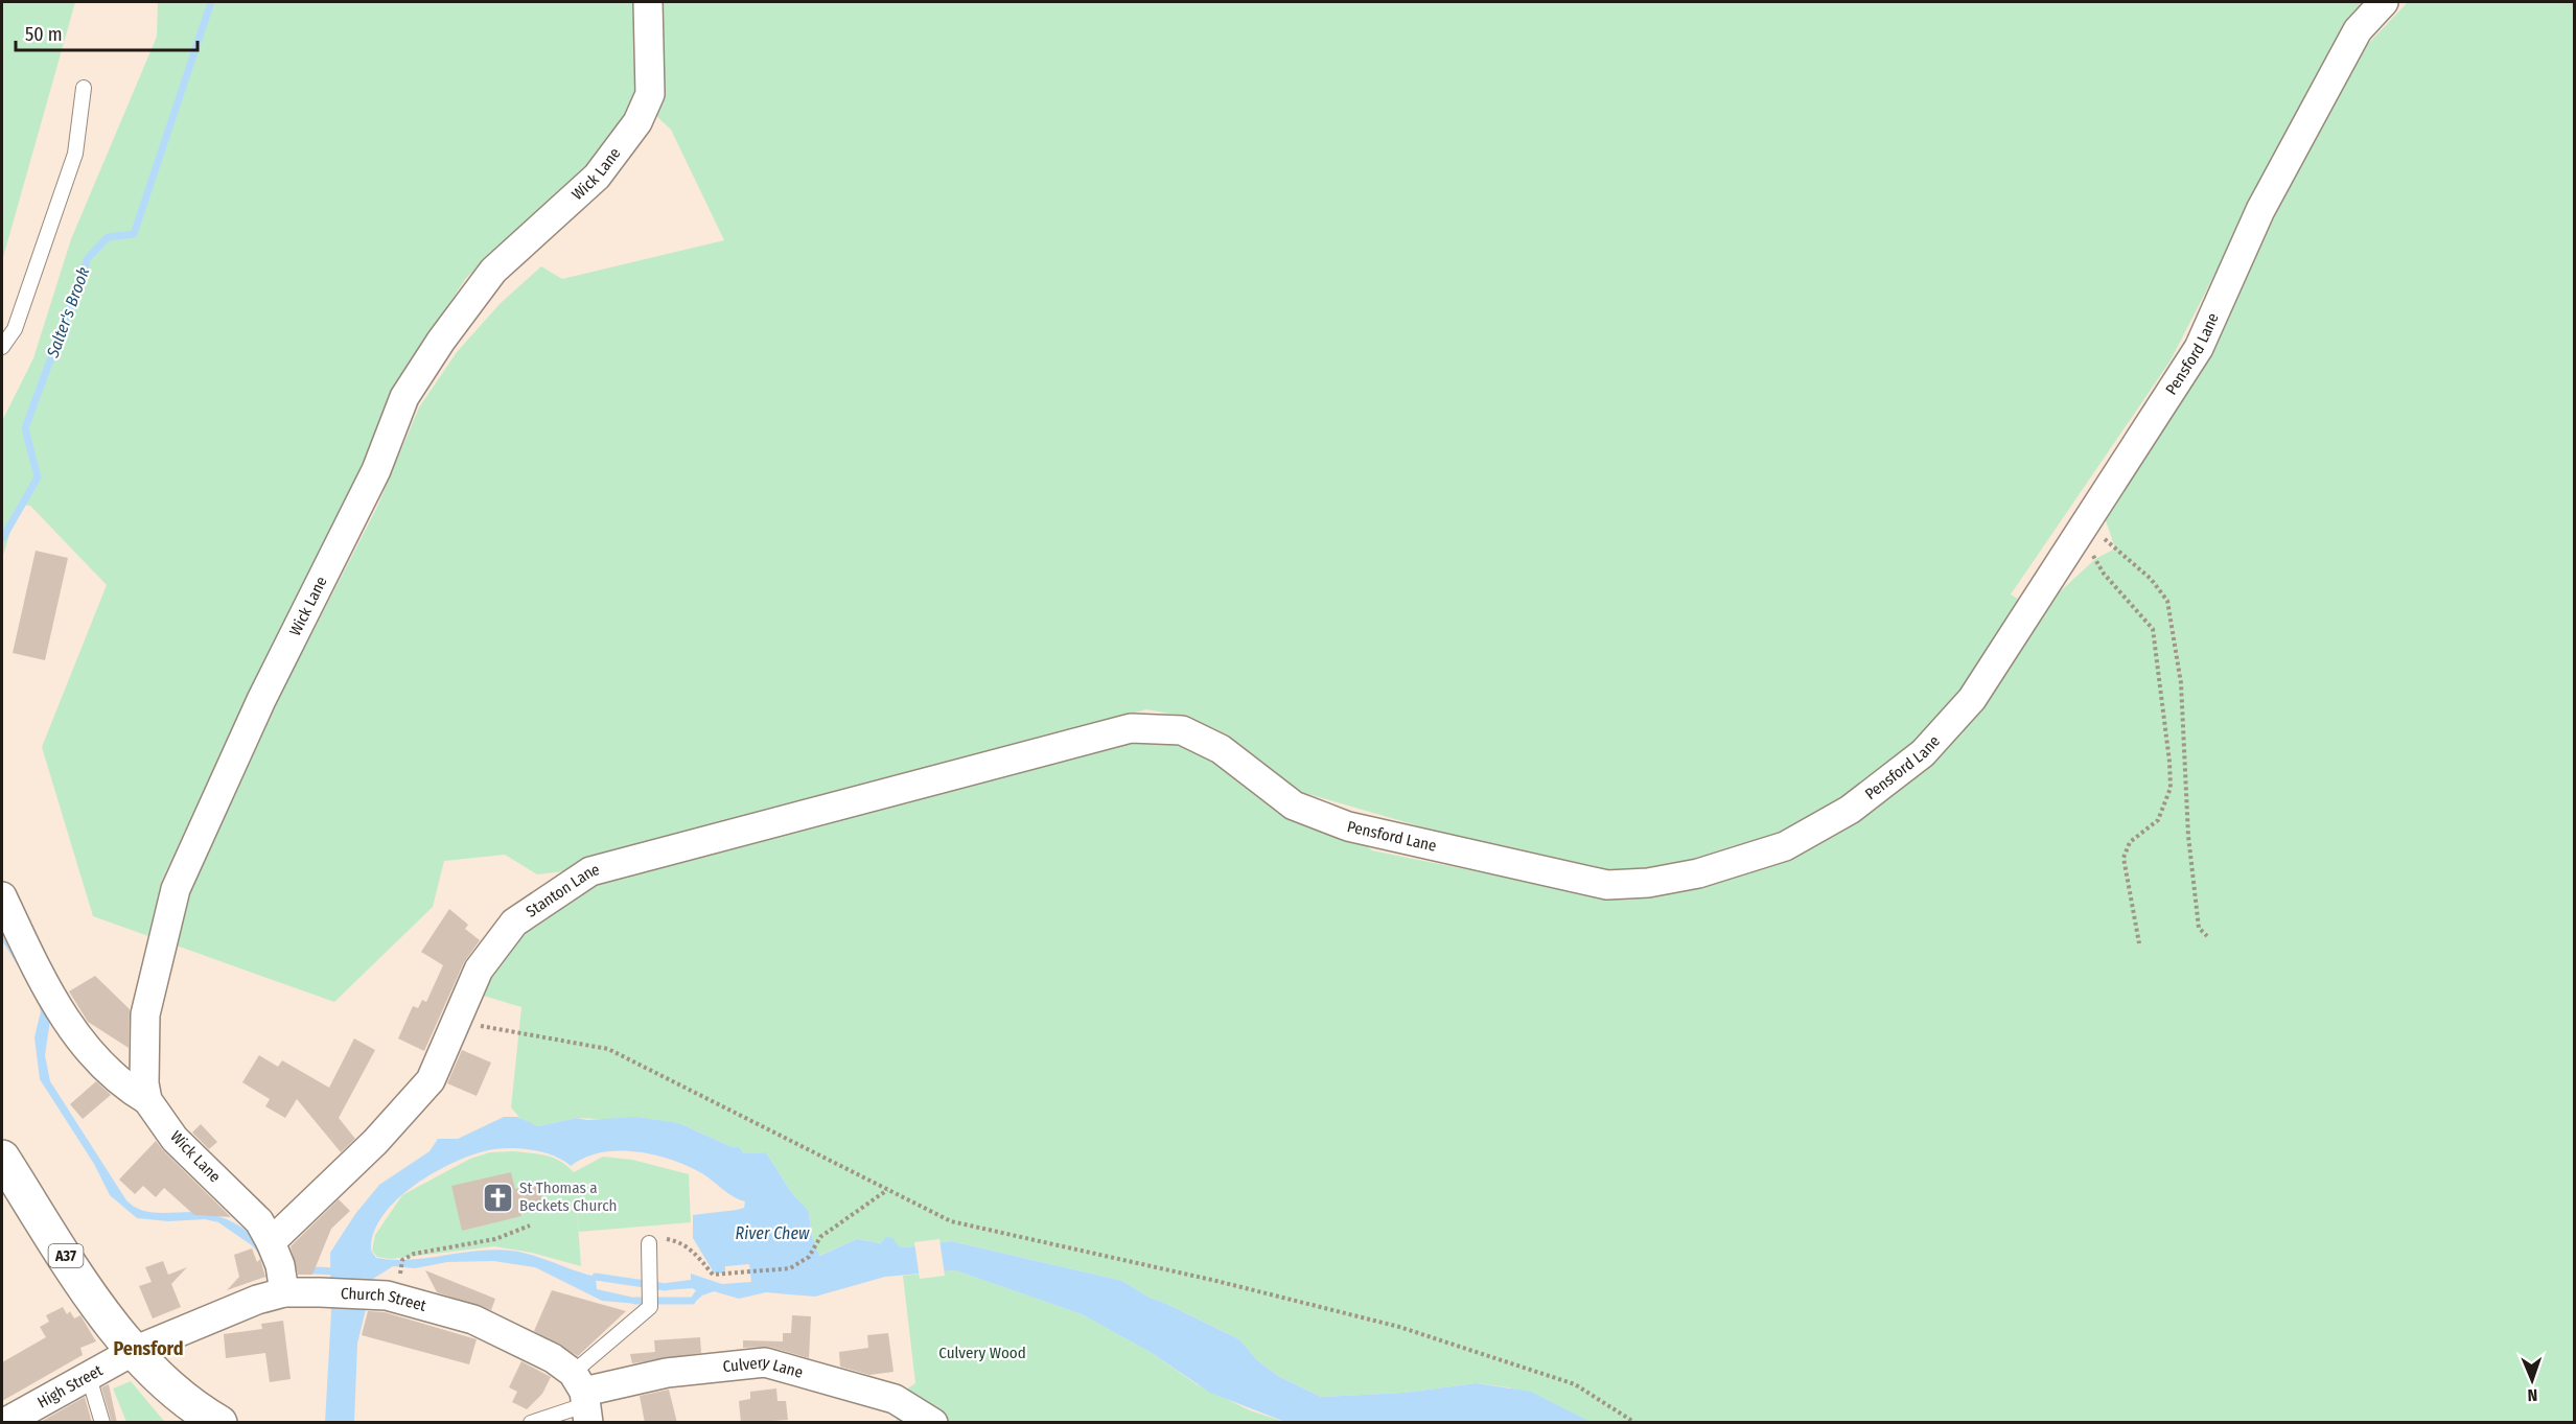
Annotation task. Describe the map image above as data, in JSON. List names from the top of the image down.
{
  "streets": {
    "highway": ["A37"],
    "street": [
      "Wick Lane",
      "Pensford Lane",
      "Stanton Lane",
      "Church Street",
      "Culvery Lane",
      "High Street"
    ]
  },
  "crossings": [
    ["Wick Lane", "Stanton Lane"],
    ["Pensford Lane", "Stanton Lane"],
    ["A37", "Church Street"],
    ["A37", "High Street"],
    ["Church Street", "Culvery Lane"],
    ["Church Street", "High Street"]
  ],
  "districts": ["Pensford"],
  "water": ["Salter's Brook", "River Chew"],
  "parks": ["Culvery Wood"],
  "places": {
    "church": ["St Thomas a Beckets Church"]
  },
  "scale_bar": "50 m",
  "north": "bottom"
}
